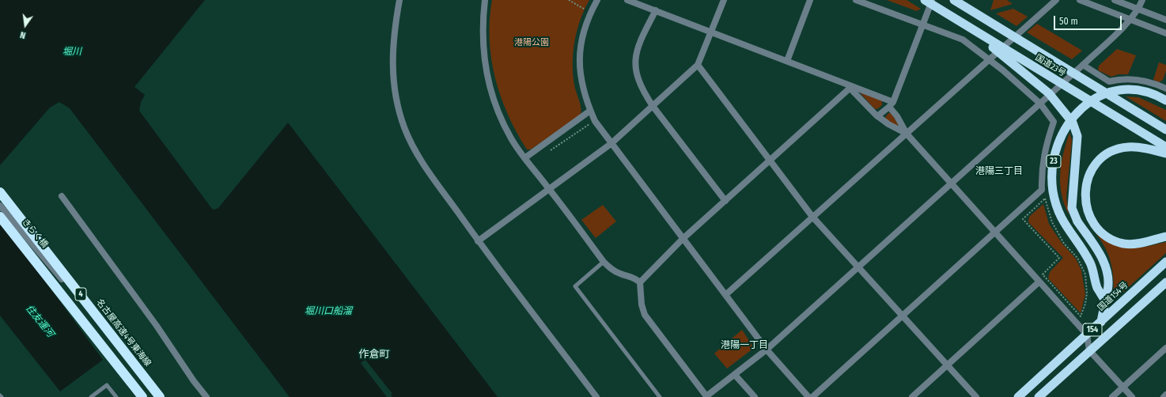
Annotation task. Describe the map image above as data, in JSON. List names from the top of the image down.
{
  "streets": {
    "highway": [
      "国道23号",
      "23",
      "4",
      "国道154号",
      "154",
      "名古屋高速4号東海線"
    ],
    "street": ["きらく橋"]
  },
  "districts": ["港陽三丁目", "港陽一丁目", "作倉町"],
  "water": ["堀川", "堀川口船溜", "住友運河"],
  "parks": ["港陽公園"],
  "scale_bar": "50 m",
  "north": "bottom"
}
